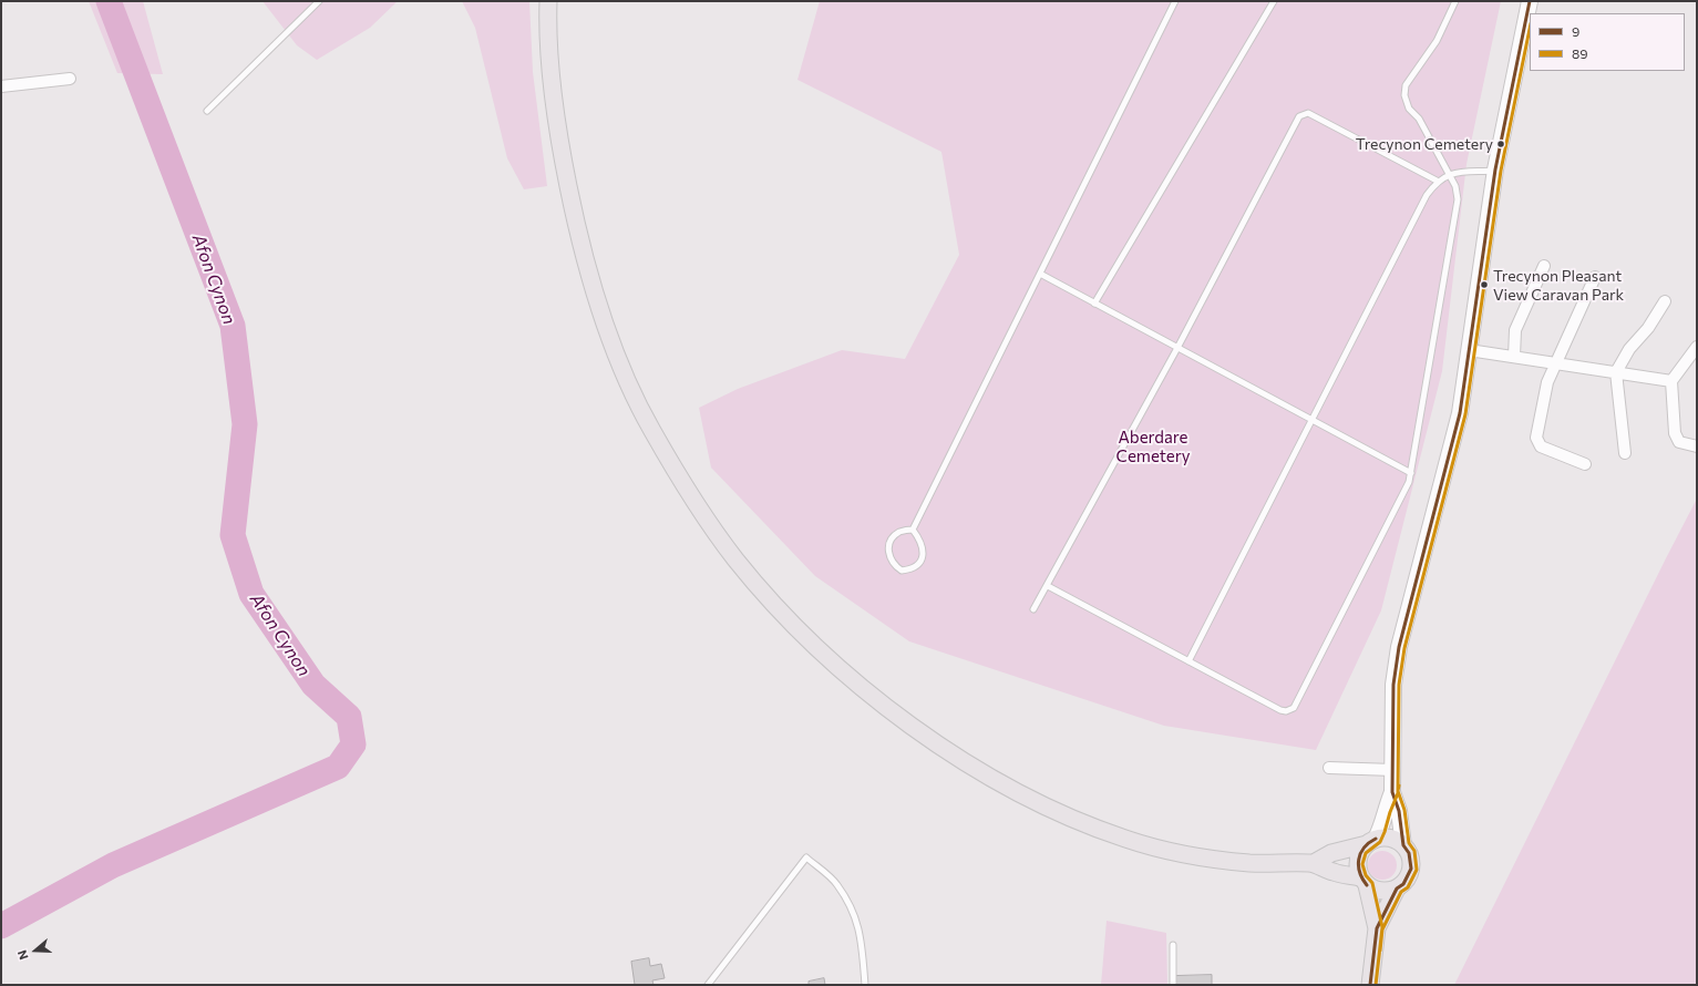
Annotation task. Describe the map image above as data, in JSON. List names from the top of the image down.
{
  "water": ["Afon Cynon"],
  "parks": ["Aberdare Cemetery"],
  "places": ["Trecynon Cemetery", "Trecynon Pleasant View Caravan Park"],
  "lines": ["transit line 9", "transit line 89"],
  "legend": ["9", "89"],
  "north": "left"
}
